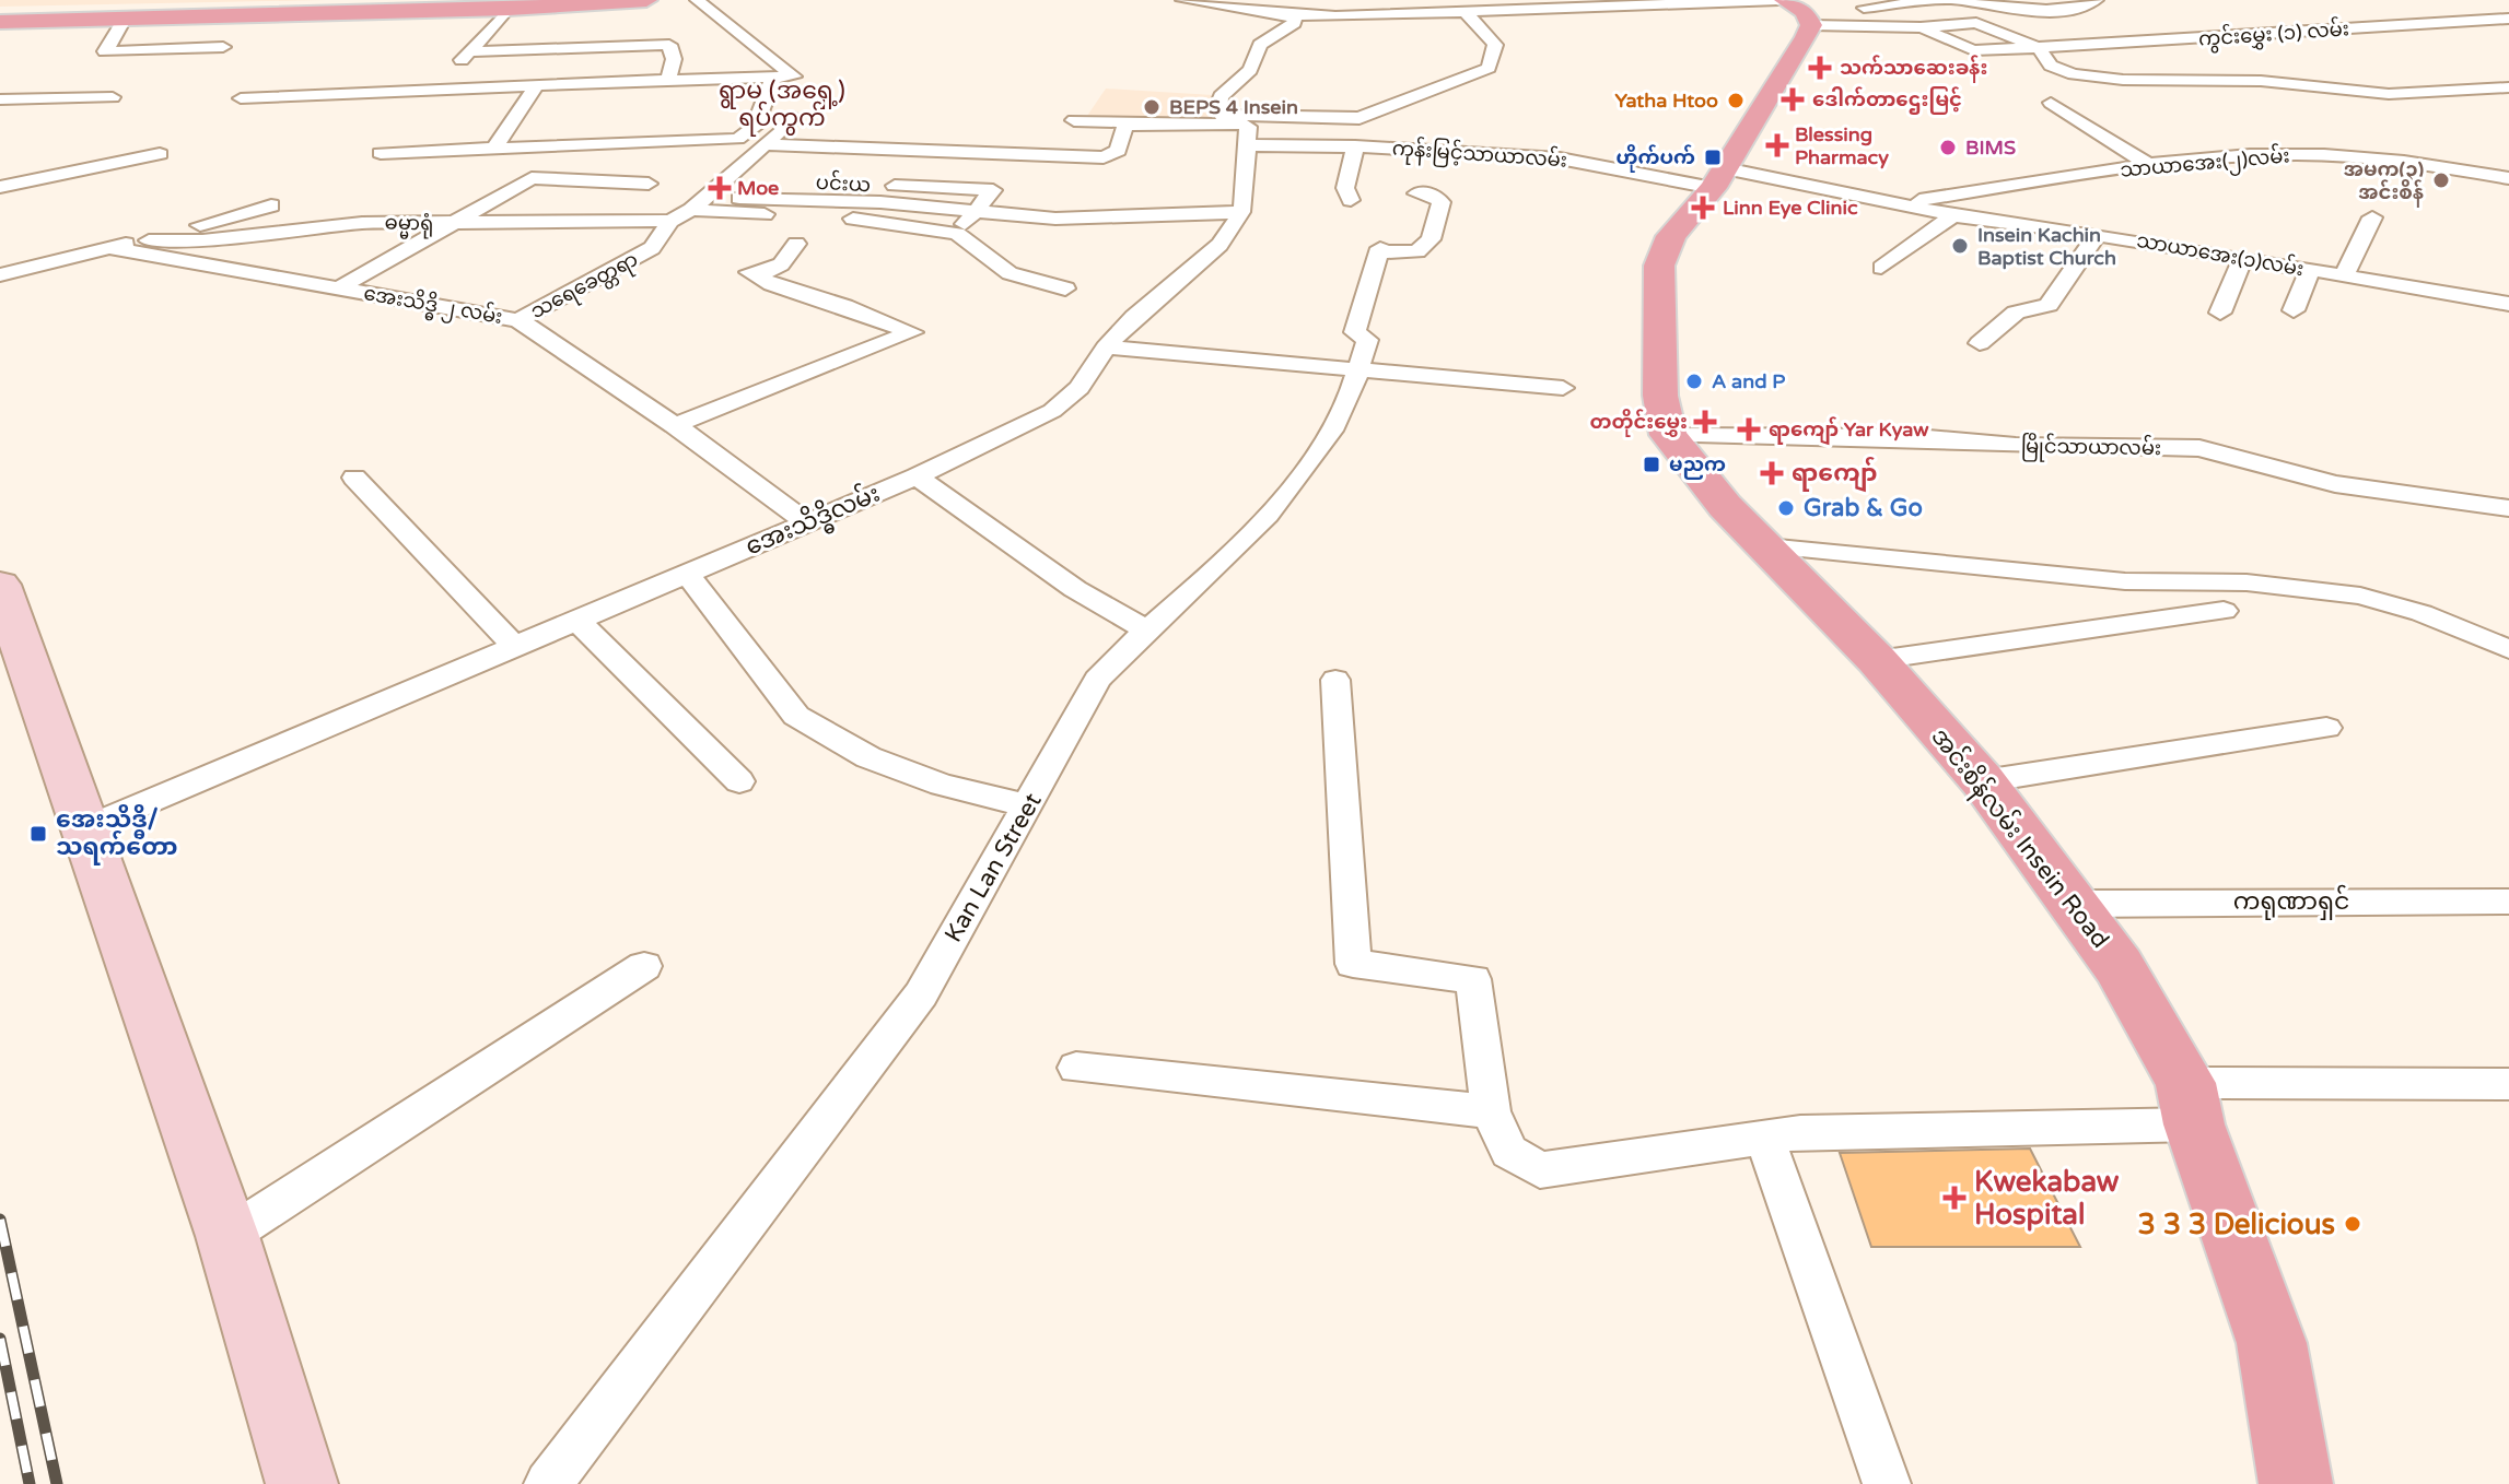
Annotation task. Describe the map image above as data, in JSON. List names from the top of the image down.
{
  "streets": {
    "main road": ["အင်းစိန်လမ်း Insein Road"],
    "street": [
      "ကွင်းမွှေး (၁) လမ်း",
      "ကုန်းမြင့်သာယာလမ်း",
      "သာယာအေး(၂)လမ်း",
      "ပင်းယ",
      "ဓမ္မာရုံ",
      "သာယာအေး(၁)လမ်း",
      "သရေခေတ္တရာ",
      "အေးသိဒ္ဓိ ၂ လမ်း",
      "မြိုင်သာယာလမ်း",
      "အေးသိဒ္ဓိလမ်း",
      "Kan Lan Street",
      "ကရုဏာရှင်"
    ]
  },
  "crossings": [
    ["ကုန်းမြင့်သာယာလမ်း", "သာယာအေး(၁)လမ်း"],
    ["ကုန်းမြင့်သာယာလမ်း", "အင်းစိန်လမ်း Insein Road"],
    ["သာယာအေး(၂)လမ်း", "သာယာအေး(၁)လမ်း"],
    ["ပင်းယ", "သရေခေတ္တရာ"],
    ["ဓမ္မာရုံ", "သရေခေတ္တရာ"],
    ["သာယာအေး(၁)လမ်း", "အင်းစိန်လမ်း Insein Road"],
    ["သရေခေတ္တရာ", "အေးသိဒ္ဓိ ၂ လမ်း"],
    ["အေးသိဒ္ဓိ ၂ လမ်း", "အေးသိဒ္ဓိလမ်း"],
    ["မြိုင်သာယာလမ်း", "အင်းစိန်လမ်း Insein Road"],
    ["အင်းစိန်လမ်း Insein Road", "ကရုဏာရှင်"]
  ],
  "districts": ["ရွာမ (အရှေ့) ရပ်ကွက်"],
  "places": {
    "health": [
      "သက်သာဆေးခန်း",
      "ဒေါက်တာဌေးမြင့်",
      "Blessing Pharmacy",
      "Moe",
      "Linn Eye Clinic",
      "တတိုင်းမွှေး",
      "ရာကျော် Yar Kyaw",
      "ရာကျော်",
      "Kwekabaw Hospital"
    ],
    "other": [
      "Yatha Htoo",
      "BEPS 4 Insein",
      "BIMS",
      "အမက(၃) အင်းစိန်",
      "Insein Kachin Baptist Church",
      "A and P",
      "Grab & Go",
      "3 3 3 Delicious"
    ],
    "transit": ["ဟိုက်ပက်", "မညက", "အေးသိဒ္ဓိ/ သရက်တော"]
  }
}
